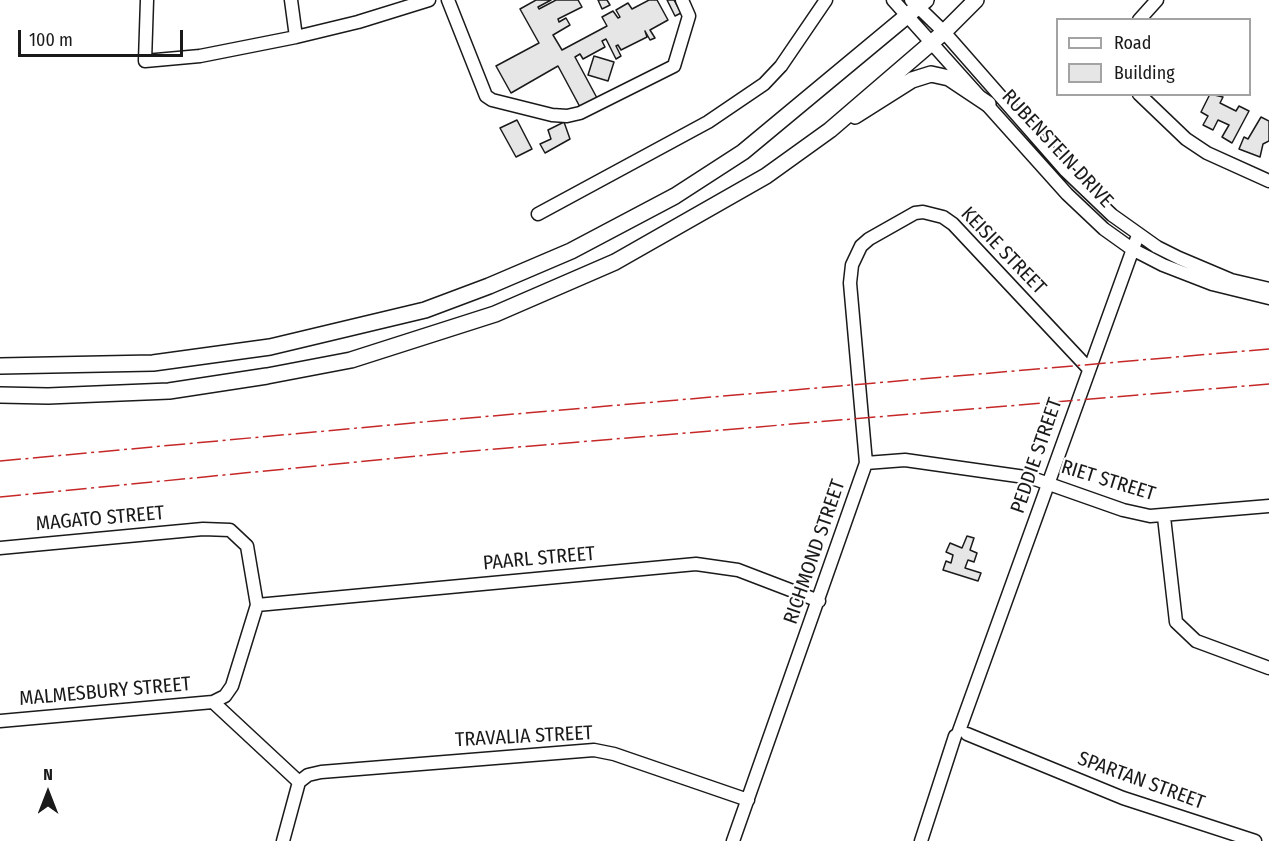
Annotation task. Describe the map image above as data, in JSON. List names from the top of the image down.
{
  "streets": {
    "street": [
      "RUBENSTEIN DRIVE",
      "KEISIE STREET",
      "PEDDIE STREET",
      "RIET STREET",
      "MAGATO STREET",
      "RICHMOND STREET",
      "PAARL STREET",
      "MALMESBURY STREET",
      "TRAVALIA STREET",
      "SPARTAN STREET"
    ]
  },
  "crossings": [
    ["RUBENSTEIN DRIVE", "PEDDIE STREET"],
    ["KEISIE STREET", "PEDDIE STREET"],
    ["KEISIE STREET", "RICHMOND STREET"],
    ["PEDDIE STREET", "RIET STREET"],
    ["PEDDIE STREET", "SPARTAN STREET"],
    ["RIET STREET", "RICHMOND STREET"],
    ["MAGATO STREET", "PAARL STREET"],
    ["RICHMOND STREET", "PAARL STREET"],
    ["RICHMOND STREET", "TRAVALIA STREET"]
  ],
  "legend": ["Road", "Building"],
  "scale_bar": "100 m",
  "north": "top"
}
